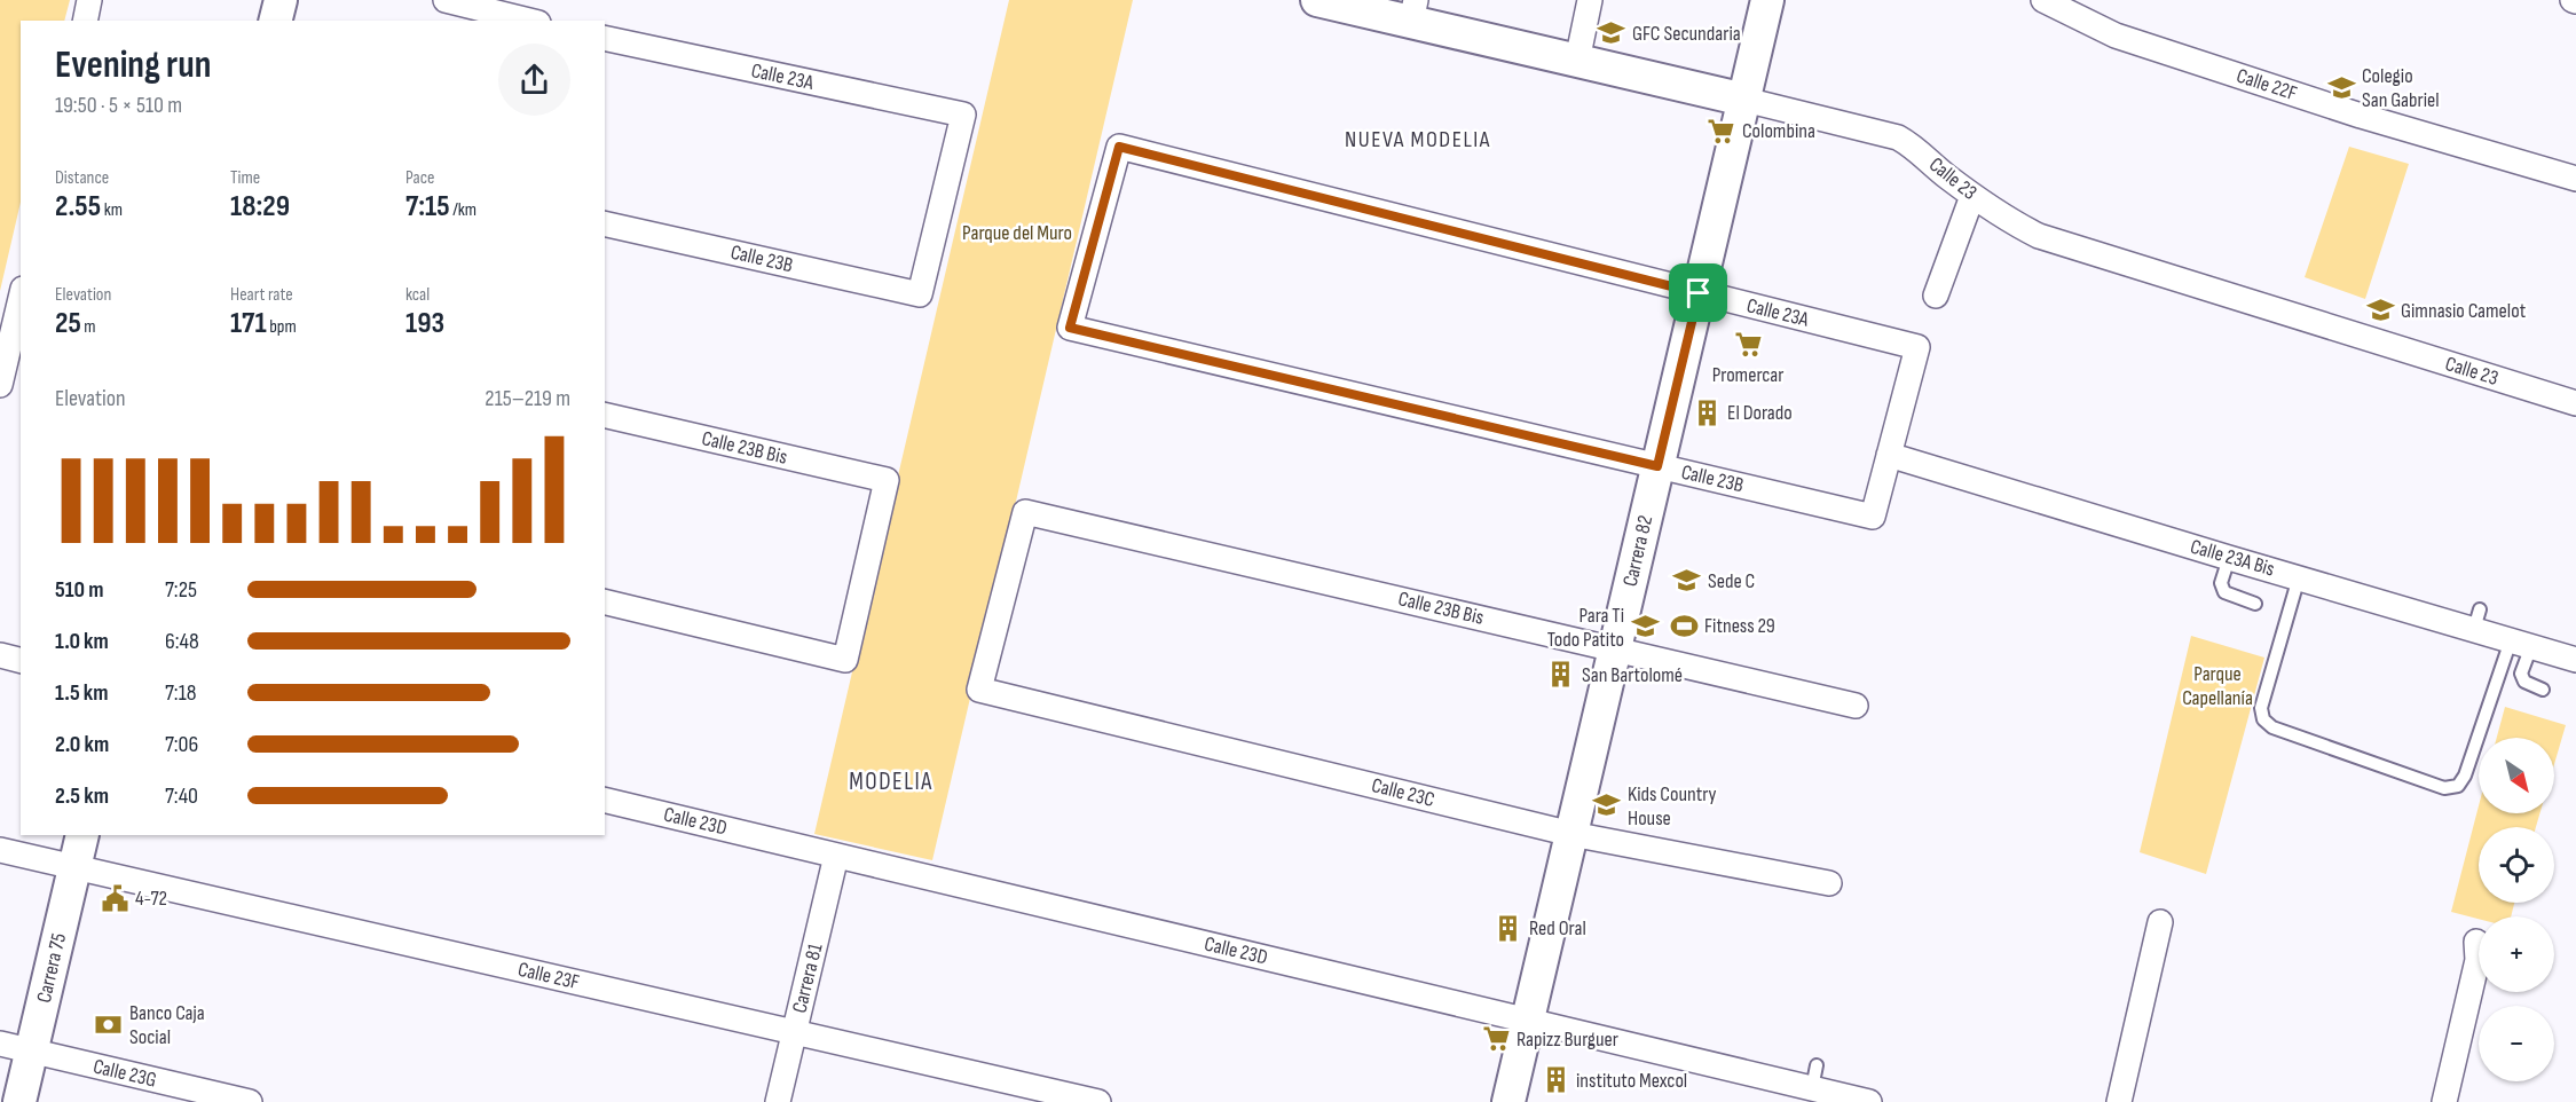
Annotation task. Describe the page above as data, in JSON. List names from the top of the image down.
{
  "streets": {
    "street": [
      "Calle 23A",
      "Calle 22F",
      "Calle 23",
      "Calle 23B",
      "Calle 23B Bis",
      "Carrera 82",
      "Calle 23A Bis",
      "Calle 23C",
      "Calle 23D",
      "Carrera 75",
      "Calle 23F",
      "Carrera 81",
      "Calle 23G"
    ]
  },
  "crossings": [
    ["Calle 23A", "Calle 23B"],
    ["Calle 23A", "Carrera 82"],
    ["Calle 23A", "Calle 23A Bis"],
    ["Calle 23", "Carrera 82"],
    ["Calle 23B", "Carrera 82"],
    ["Calle 23B", "Calle 23A Bis"],
    ["Calle 23B Bis", "Carrera 82"],
    ["Calle 23B Bis", "Calle 23C"],
    ["Carrera 82", "Calle 23C"],
    ["Carrera 82", "Calle 23D"],
    ["Calle 23D", "Carrera 81"],
    ["Carrera 75", "Calle 23F"],
    ["Carrera 75", "Calle 23G"],
    ["Calle 23F", "Carrera 81"]
  ],
  "districts": ["NUEVA MODELIA", "MODELIA"],
  "parks": ["Parque del Muro", "Parque Capellanía"],
  "places": {
    "school or university": [
      "GFC Secundaria",
      "Colegio San Gabriel",
      "Gimnasio Camelot",
      "Sede C",
      "Para Ti Todo Patito",
      "Kids Country House"
    ],
    "supermarket": ["Colombina", "Promercar", "Rapizz Burguer"],
    "building": [
      "El Dorado",
      "San Bartolomé",
      "Red Oral",
      "instituto Mexcol"
    ],
    "sports": ["Fitness 29"],
    "public building": ["4-72"],
    "bank": ["Banco Caja Social"]
  },
  "north": "bottom right",
  "page": {
    "heading": ["Evening run", "19:50 · 5 × 510 m"],
    "stats": [
      ["Distance", "2.55 km"],
      ["Time", "18:29"],
      ["Pace", "7:15 /km"],
      ["Elevation", "25 m"],
      ["Heart rate", "171 bpm"],
      ["kcal", "193"]
    ],
    "chart": ["Elevation", "215–219 m"],
    "list": [
      {
        "name": "510 m",
        "note": "7:25"
      },
      {
        "name": "1.0 km",
        "note": "6:48"
      },
      {
        "name": "1.5 km",
        "note": "7:18"
      },
      {
        "name": "2.0 km",
        "note": "7:06"
      },
      {
        "name": "2.5 km",
        "note": "7:40"
      }
    ],
    "map_buttons": ["+", "−"]
  }
}
